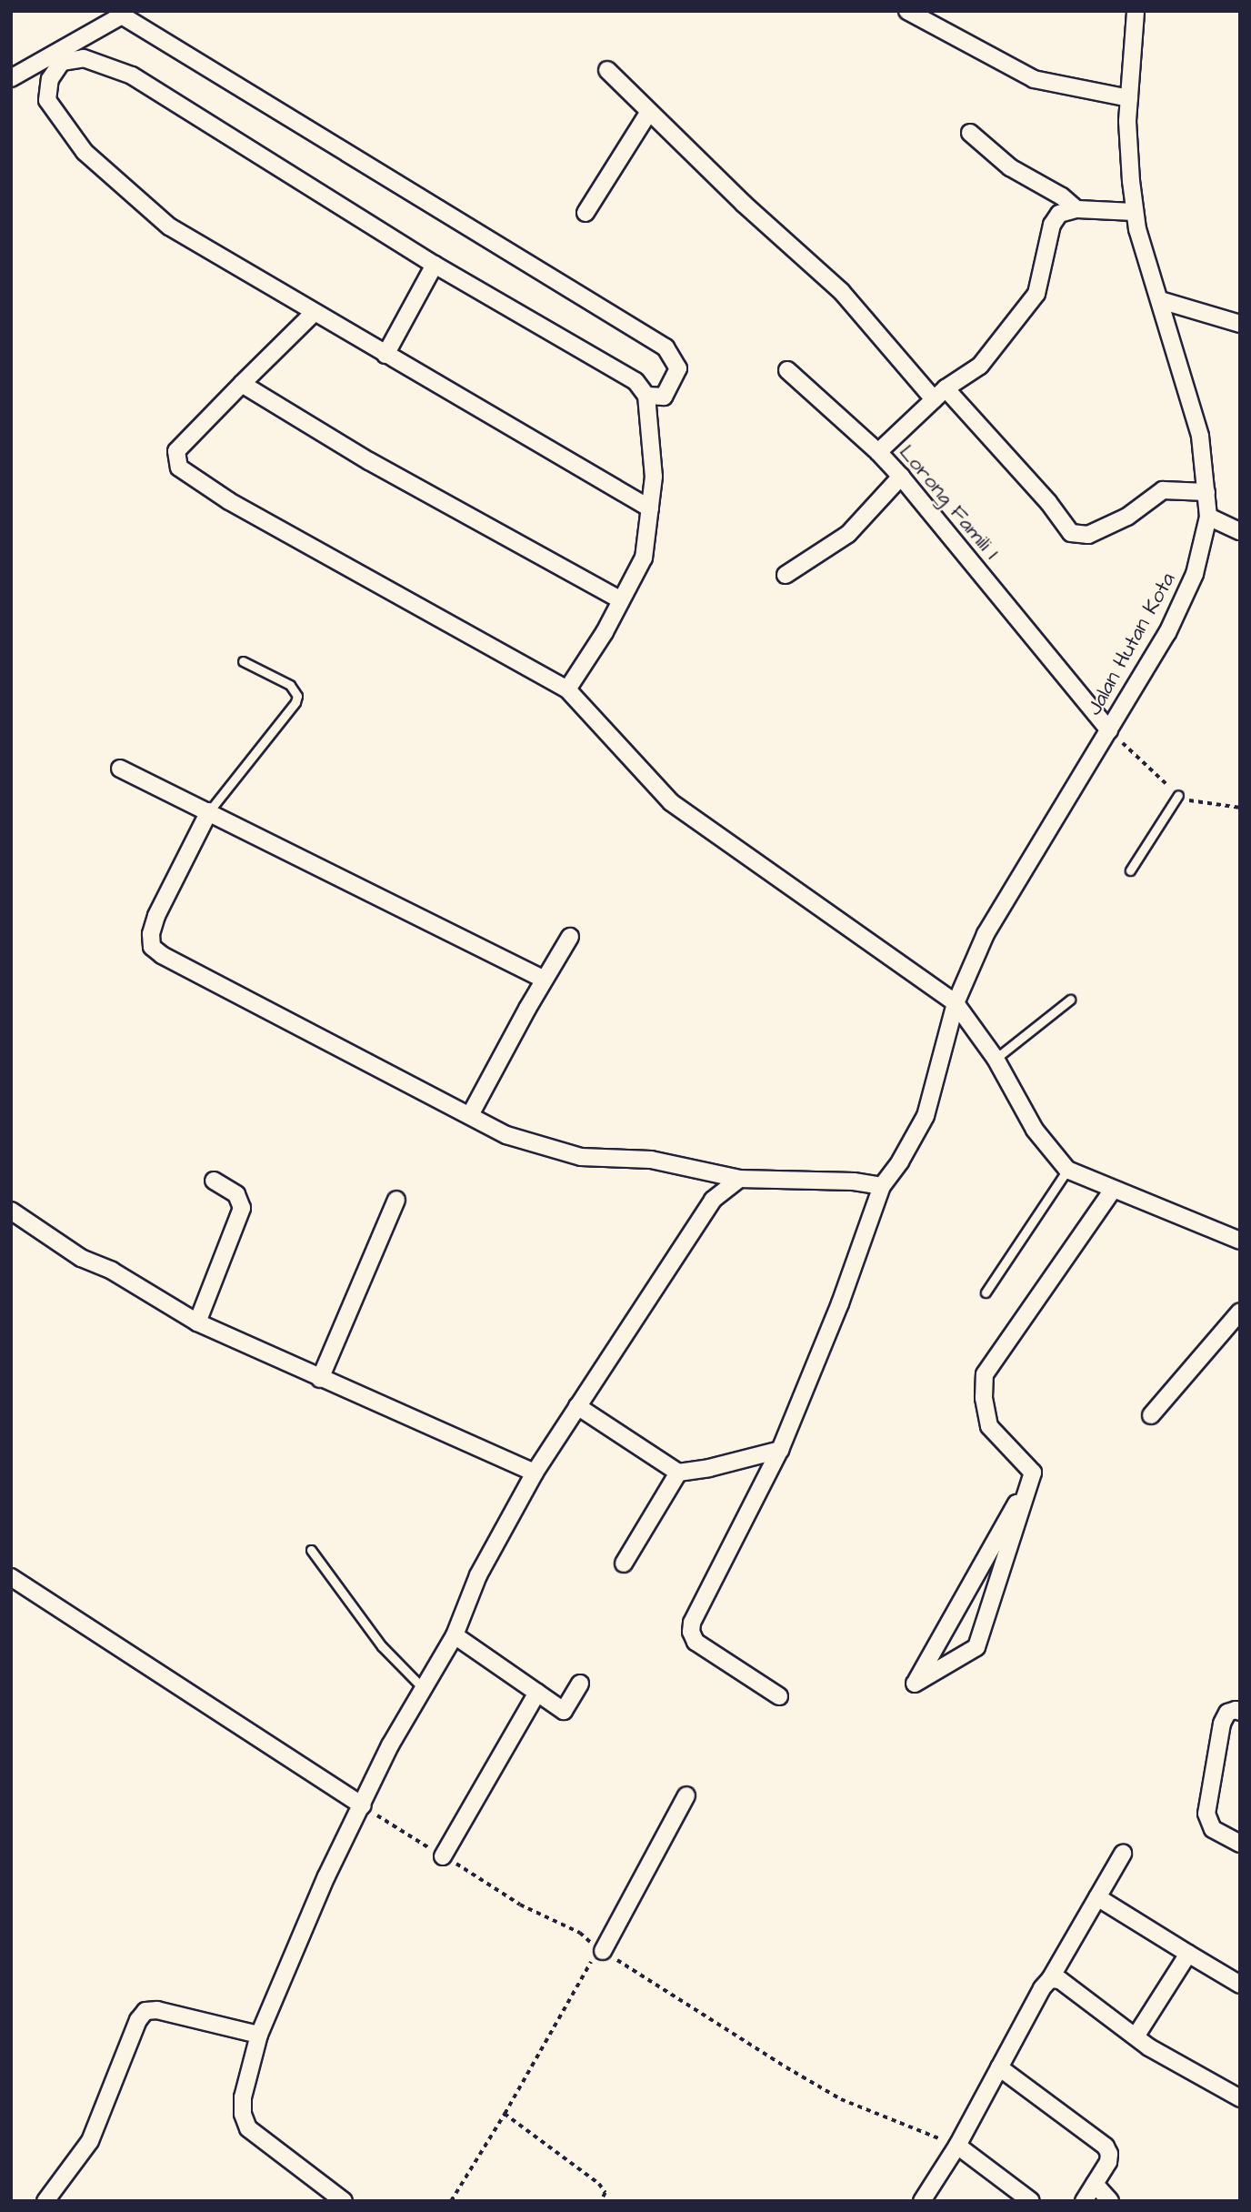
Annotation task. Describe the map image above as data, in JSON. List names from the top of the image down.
{
  "streets": {
    "street": ["Lorong Famili I", "Jalan Hutan Kota"]
  },
  "crossings": [
    ["Lorong Famili I", "Jalan Hutan Kota"]
  ]
}
